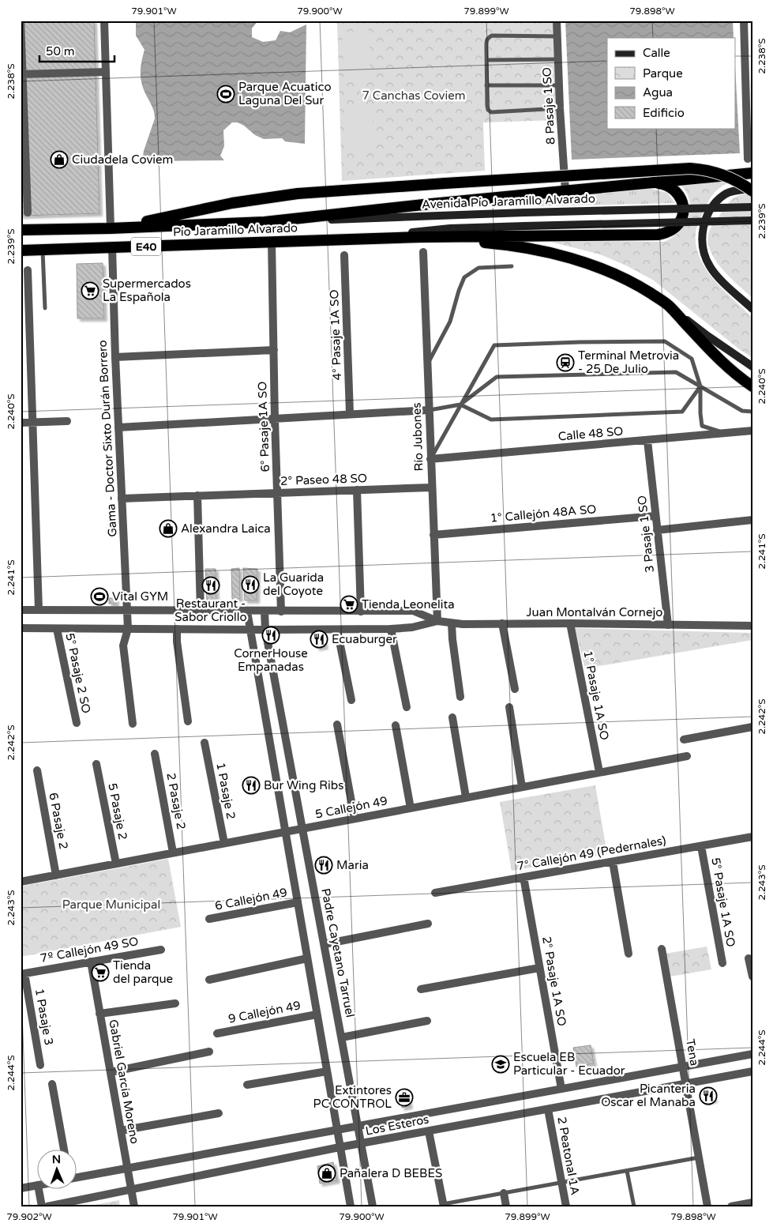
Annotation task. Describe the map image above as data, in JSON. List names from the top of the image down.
{
  "streets": {
    "highway": ["Pío Jaramillo Alvarado", "E40"],
    "main road": ["Avenida Pío Jaramillo Alvarado"],
    "street": [
      "8 Pasaje 1 SO",
      "4° Pasaje 1A SO",
      "6° Pasaje 1A SO",
      "Calle 48 SO",
      "Río Jubones",
      "Gama - Doctor Sixto Durán Borrero",
      "2° Paseo 48 SO",
      "1° Callejón 48A SO",
      "3 Pasaje 1 SO",
      "Juan Montalván Cornejo",
      "5° Pasaje 2 SO",
      "1° Pasaje 1A SO",
      "1 Pasaje 2",
      "2 Pasaje 2",
      "5 Callejón 49",
      "5 Pasaje 2",
      "6 Pasaje 2",
      "7° Callejón 49 (Pedernales)",
      "6 Callejón 49",
      "5° Pasaje 1A SO",
      "7º Callejón 49 SO",
      "Padre Cayetano Tarruel",
      "2° Pasaje 1A SO",
      "9 Callejón 49",
      "1 Pasaje 3",
      "Tena",
      "Gabriel García Moreno",
      "Los Esteros",
      "2 Peatonal 1A"
    ]
  },
  "crossings": [
    ["8 Pasaje 1 SO", "Pío Jaramillo Alvarado"],
    ["Avenida Pío Jaramillo Alvarado", "Pío Jaramillo Alvarado"],
    ["Pío Jaramillo Alvarado", "6° Pasaje 1A SO"],
    ["Pío Jaramillo Alvarado", "Gama - Doctor Sixto Durán Borrero"],
    ["6° Pasaje 1A SO", "2° Paseo 48 SO"],
    ["6° Pasaje 1A SO", "Juan Montalván Cornejo"],
    ["Calle 48 SO", "Río Jubones"],
    ["Calle 48 SO", "3 Pasaje 1 SO"],
    ["Río Jubones", "2° Paseo 48 SO"],
    ["Río Jubones", "1° Callejón 48A SO"],
    ["Río Jubones", "Juan Montalván Cornejo"],
    ["Gama - Doctor Sixto Durán Borrero", "2° Paseo 48 SO"],
    ["Gama - Doctor Sixto Durán Borrero", "Juan Montalván Cornejo"],
    ["1° Callejón 48A SO", "3 Pasaje 1 SO"],
    ["3 Pasaje 1 SO", "Juan Montalván Cornejo"],
    ["Juan Montalván Cornejo", "5° Pasaje 2 SO"],
    ["Juan Montalván Cornejo", "1° Pasaje 1A SO"],
    ["Juan Montalván Cornejo", "Padre Cayetano Tarruel"],
    ["1° Pasaje 1A SO", "5 Callejón 49"],
    ["1 Pasaje 2", "5 Callejón 49"],
    ["2 Pasaje 2", "5 Callejón 49"],
    ["5 Callejón 49", "5 Pasaje 2"],
    ["5 Callejón 49", "6 Pasaje 2"],
    ["5 Callejón 49", "Padre Cayetano Tarruel"],
    ["7° Callejón 49 (Pedernales)", "5° Pasaje 1A SO"],
    ["7° Callejón 49 (Pedernales)", "2° Pasaje 1A SO"],
    ["7º Callejón 49 SO", "1 Pasaje 3"],
    ["7º Callejón 49 SO", "Gabriel García Moreno"],
    ["Padre Cayetano Tarruel", "Los Esteros"],
    ["2° Pasaje 1A SO", "Los Esteros"],
    ["Tena", "Los Esteros"],
    ["Gabriel García Moreno", "Los Esteros"],
    ["Los Esteros", "2 Peatonal 1A"]
  ],
  "parks": ["7 Canchas Coviem", "Parque Municipal"],
  "places": {
    "sports": ["Parque Acuatico Laguna Del Sur", "Vital GYM"],
    "shop": ["Ciudadela Coviem", "Alexandra Laica", "Pañalera D BEBES"],
    "supermarket": ["Supermercados La Española", "Tienda Leonelita", "Tienda del parque"],
    "station": ["Terminal Metrovia - 25 De Julio"],
    "restaurant": [
      "La Guarida del Coyote",
      "Restaurant - Sabor Criollo",
      "CornerHouse Empanadas",
      "Ecuaburger",
      "Bur Wing Ribs",
      "Maria",
      "Picanteria Oscar el Manaba"
    ],
    "school or university": ["Escuela EB Particular - Ecuador"],
    "office": ["Extintores PC CONTROL"]
  },
  "legend": [
    "Calle",
    "Parque",
    "Agua",
    "Edificio"
  ],
  "scale_bar": "50 m",
  "north": "top",
  "coordinates": [
    "79.901°W",
    "79.900°W",
    "79.899°W",
    "79.898°W",
    "2.238°S",
    "2.239°S",
    "2.240°S",
    "2.241°S",
    "2.242°S",
    "2.243°S",
    "2.244°S",
    "79.902°W"
  ]
}
